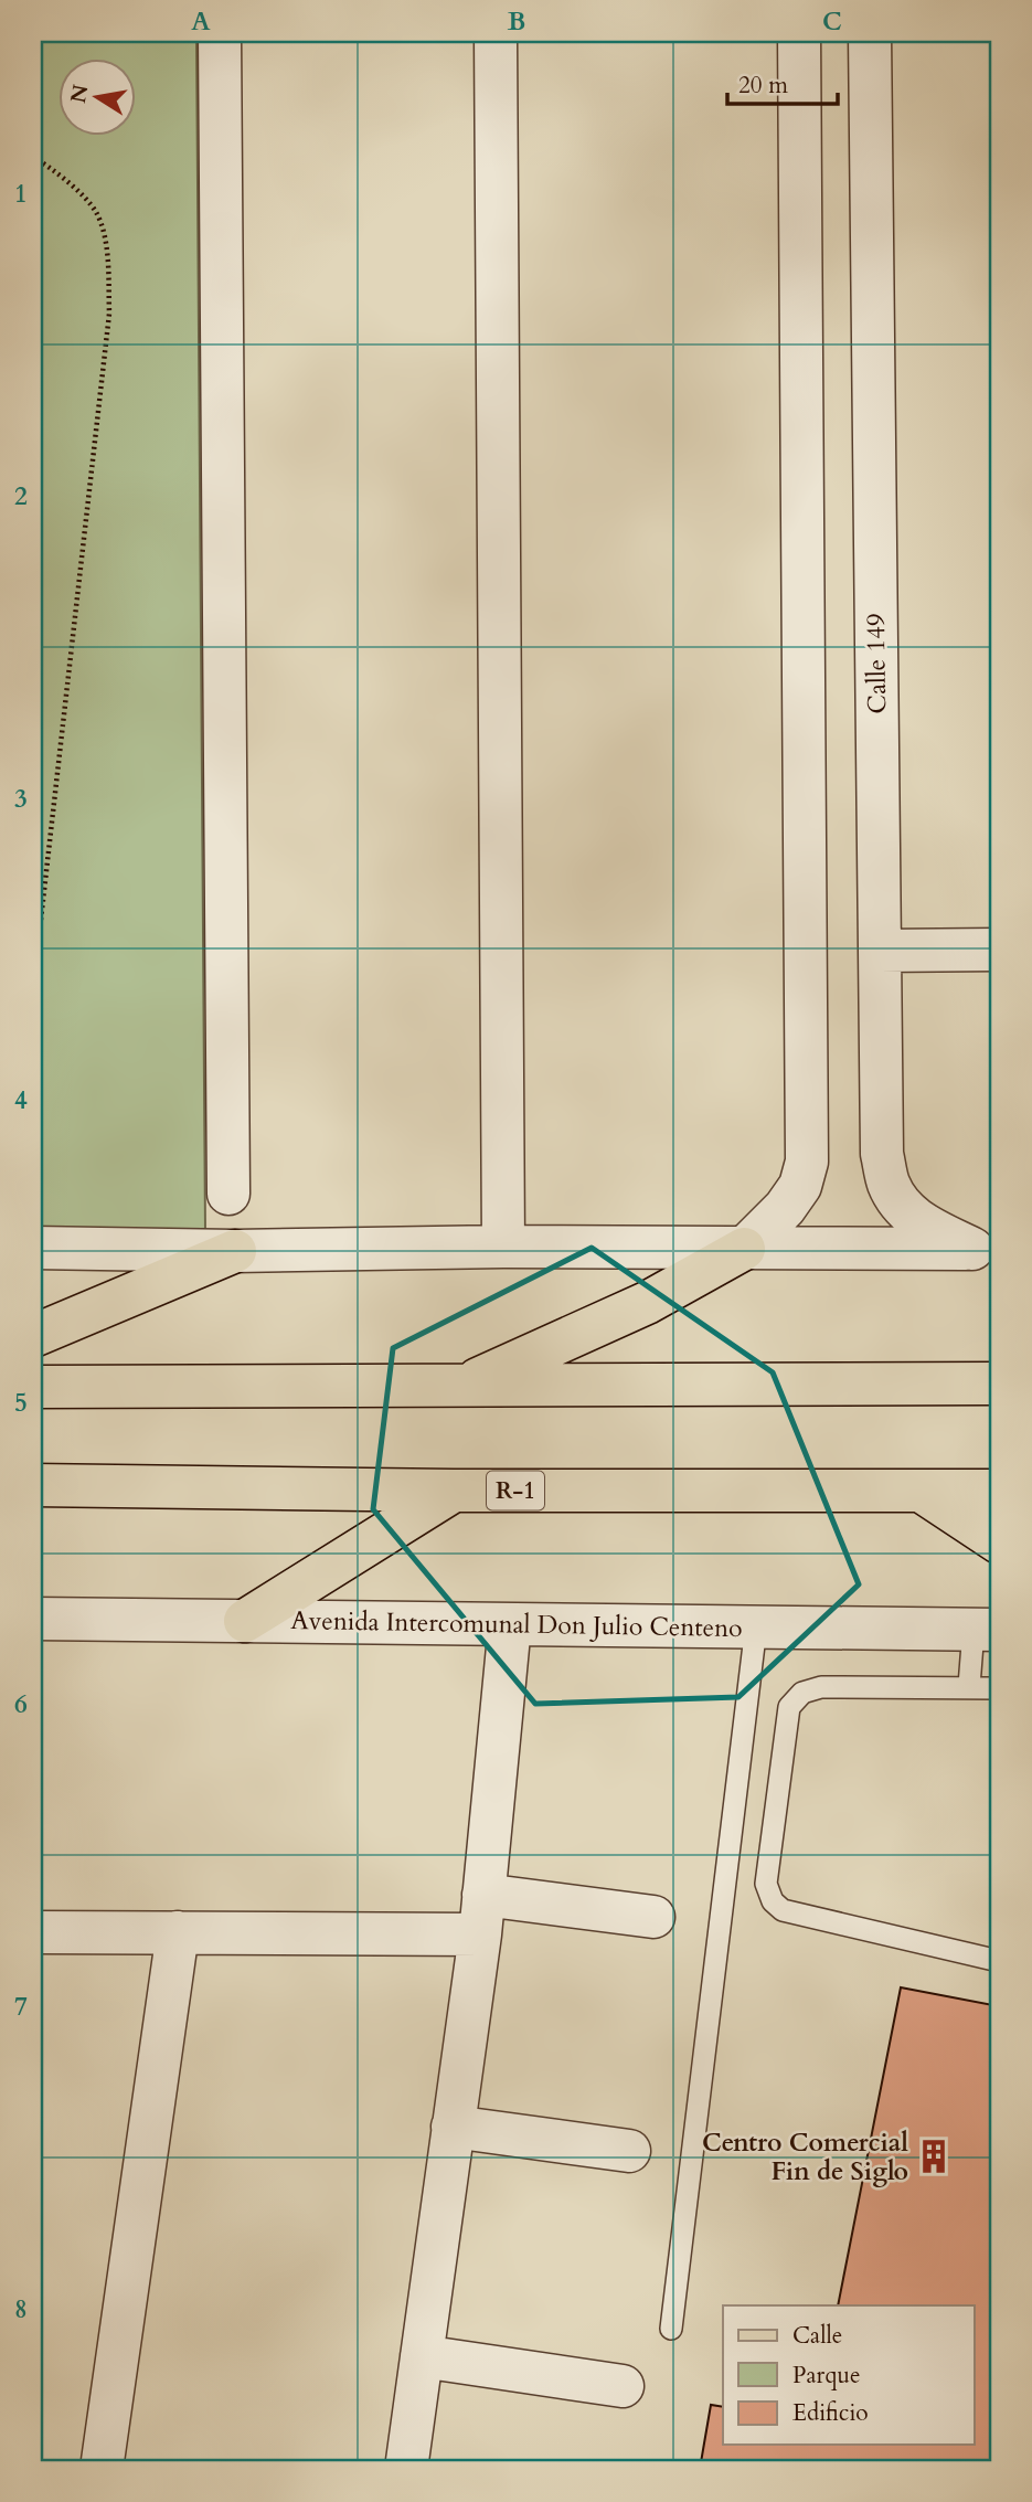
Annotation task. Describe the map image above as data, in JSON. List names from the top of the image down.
{
  "streets": {
    "main road": ["R-1"],
    "street": ["Calle 149", "Avenida Intercomunal Don Julio Centeno"]
  },
  "places": {
    "building": ["Centro Comercial Fin de Siglo"]
  },
  "legend": ["Calle", "Parque", "Edificio"],
  "scale_bar": "20 m",
  "north": "left",
  "grid": {
    "columns": ["A", "B", "C"],
    "rows": [
      "1",
      "2",
      "3",
      "4",
      "5",
      "6",
      "7",
      "8"
    ]
  }
}
